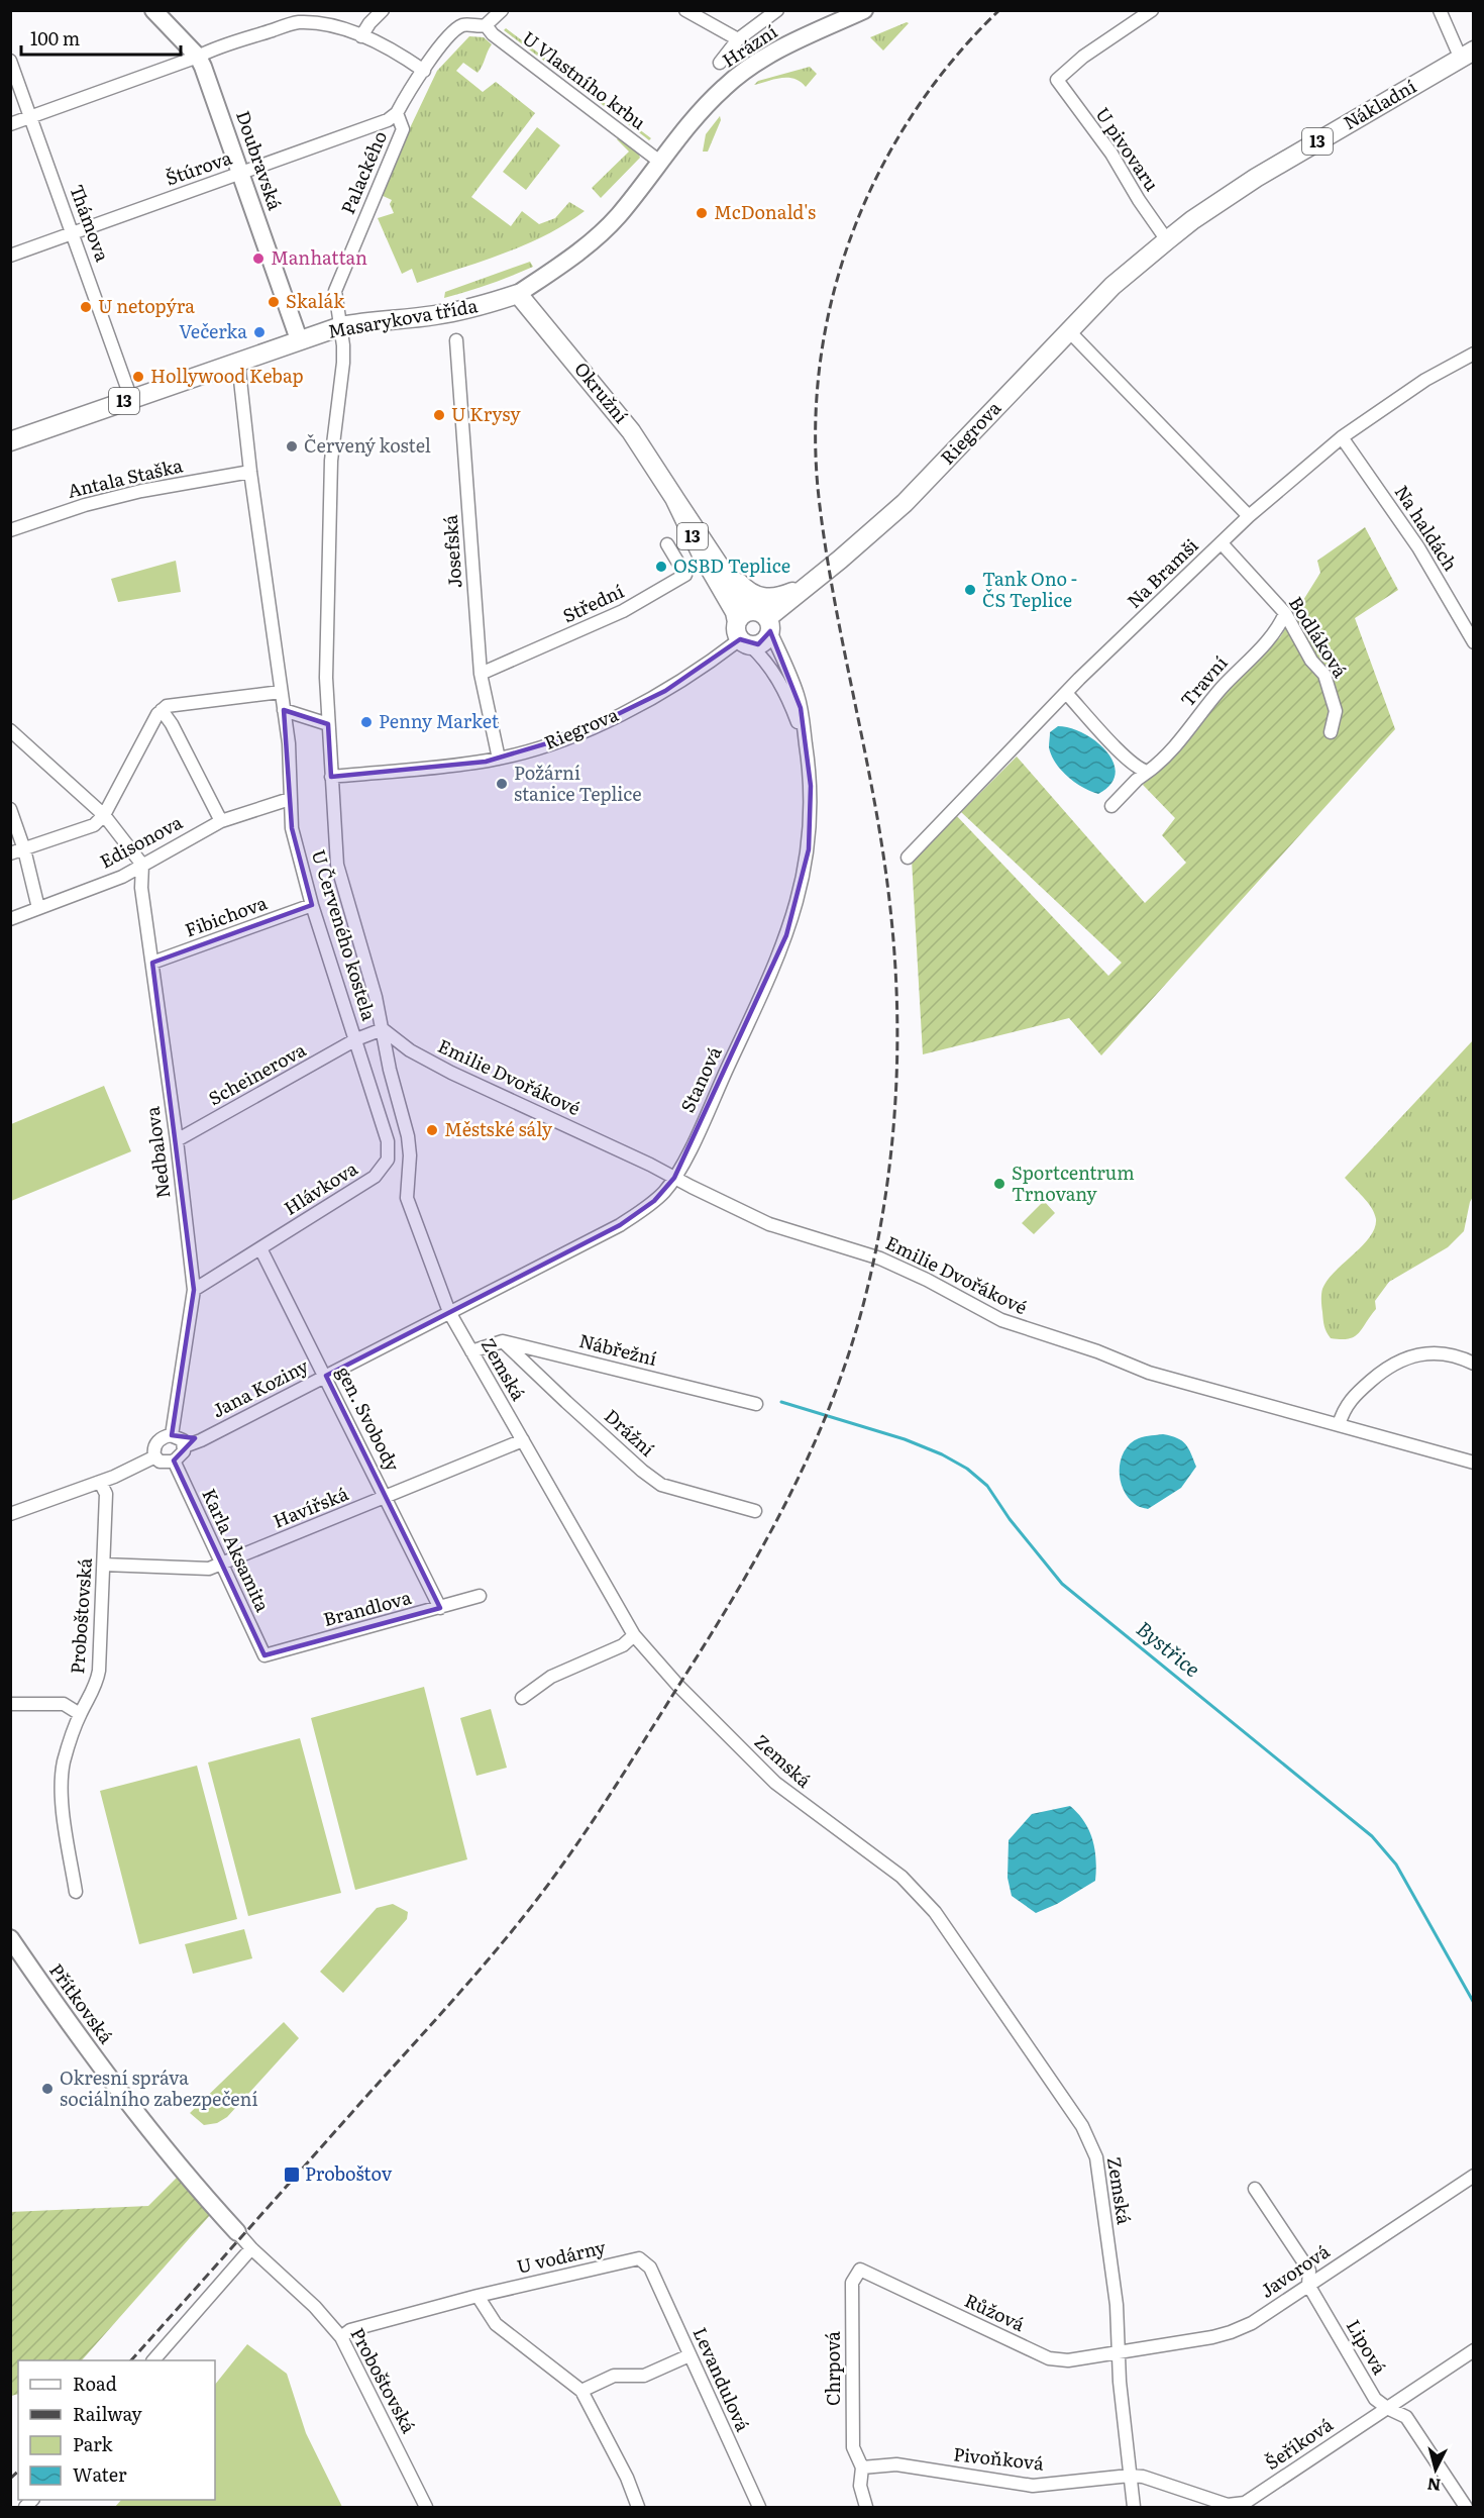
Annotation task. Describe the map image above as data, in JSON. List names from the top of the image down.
{
  "streets": {
    "main road": [
      "Nákladní",
      "13",
      "Masarykova třída",
      "Okružní",
      "Riegrova"
    ],
    "street": [
      "Hrázní",
      "U Vlastního krbu",
      "U pivovaru",
      "Doubravská",
      "Štúrova",
      "Palackého",
      "Thámova",
      "Antala Staška",
      "Na haldách",
      "Josefská",
      "Na Bramši",
      "Střední",
      "Bodláková",
      "Travní",
      "Edisonova",
      "Fibichova",
      "U Červeného kostela",
      "Scheinerova",
      "Emilie Dvořákové",
      "Stanová",
      "Nedbalova",
      "Hlávkova",
      "Nábřežní",
      "Zemská",
      "Jana Koziny",
      "gen. Svobody",
      "Drážní",
      "Havířská",
      "Karla Aksamita",
      "Brandlova",
      "Proboštovská",
      "Přítkovská",
      "U vodárny",
      "Javorová",
      "Růžová",
      "Lipová",
      "Chrpová",
      "Levandulová",
      "Šeříková",
      "Pivoňková"
    ]
  },
  "crossings": [
    ["Hrázní", "Masarykova třída"],
    ["U Vlastního krbu", "Palackého"],
    ["U Vlastního krbu", "Masarykova třída"],
    ["Nákladní", "U pivovaru"],
    ["Nákladní", "Riegrova"],
    ["13", "Okružní"],
    ["13", "Riegrova"],
    ["13", "Stanová"],
    ["U pivovaru", "Riegrova"],
    ["Doubravská", "Štúrova"],
    ["Doubravská", "Masarykova třída"],
    ["Štúrova", "Palackého"],
    ["Štúrova", "Thámova"],
    ["Palackého", "Masarykova třída"],
    ["Palackého", "U Červeného kostela"],
    ["Thámova", "Masarykova třída"],
    ["Masarykova třída", "Okružní"],
    ["Masarykova třída", "U Červeného kostela"],
    ["Okružní", "Riegrova"],
    ["Okružní", "Stanová"],
    ["Riegrova", "Josefská"],
    ["Riegrova", "U Červeného kostela"],
    ["Riegrova", "Stanová"],
    ["Antala Staška", "U Červeného kostela"],
    ["Na haldách", "Na Bramši"],
    ["Josefská", "Střední"],
    ["Na Bramši", "Bodláková"],
    ["Bodláková", "Travní"],
    ["Edisonova", "U Červeného kostela"],
    ["Edisonova", "Nedbalova"],
    ["Fibichova", "U Červeného kostela"],
    ["Fibichova", "Nedbalova"],
    ["U Červeného kostela", "Scheinerova"],
    ["U Červeného kostela", "Emilie Dvořákové"],
    ["U Červeného kostela", "Hlávkova"],
    ["U Červeného kostela", "Zemská"],
    ["Scheinerova", "Nedbalova"],
    ["Scheinerova", "Hlávkova"],
    ["Emilie Dvořákové", "Stanová"],
    ["Emilie Dvořákové", "Zemská"],
    ["Stanová", "Zemská"],
    ["Stanová", "Jana Koziny"],
    ["Nedbalova", "Hlávkova"],
    ["Nedbalova", "Jana Koziny"],
    ["Nedbalova", "Karla Aksamita"],
    ["Hlávkova", "gen. Svobody"],
    ["Nábřežní", "Drážní"],
    ["Zemská", "Jana Koziny"],
    ["Zemská", "Havířská"],
    ["Zemská", "Javorová"],
    ["Zemská", "Růžová"],
    ["Zemská", "Šeříková"],
    ["Zemská", "Pivoňková"],
    ["Jana Koziny", "gen. Svobody"],
    ["Jana Koziny", "Karla Aksamita"],
    ["gen. Svobody", "Havířská"],
    ["gen. Svobody", "Brandlova"],
    ["Havířská", "Karla Aksamita"],
    ["Havířská", "Proboštovská"],
    ["Karla Aksamita", "Brandlova"],
    ["Proboštovská", "Přítkovská"],
    ["Proboštovská", "U vodárny"],
    ["U vodárny", "Levandulová"],
    ["Javorová", "Růžová"],
    ["Javorová", "Lipová"],
    ["Růžová", "Chrpová"],
    ["Lipová", "Šeříková"],
    ["Chrpová", "Pivoňková"],
    ["Šeříková", "Pivoňková"]
  ],
  "water": ["Bystřice"],
  "places": {
    "other": [
      "McDonald's",
      "Manhattan",
      "Skalák",
      "U netopýra",
      "Večerka",
      "Hollywood Kebap",
      "U Krysy",
      "Červený kostel",
      "OSBD Teplice",
      "Tank Ono - ČS Teplice",
      "Penny Market",
      "Požární stanice Teplice",
      "Městské sály",
      "Sportcentrum Trnovany",
      "Okresní správa sociálního zabezpečení"
    ],
    "transit": ["Proboštov"]
  },
  "legend": [
    "Road",
    "Railway",
    "Park",
    "Water"
  ],
  "scale_bar": "100 m",
  "north": "bottom"
}
